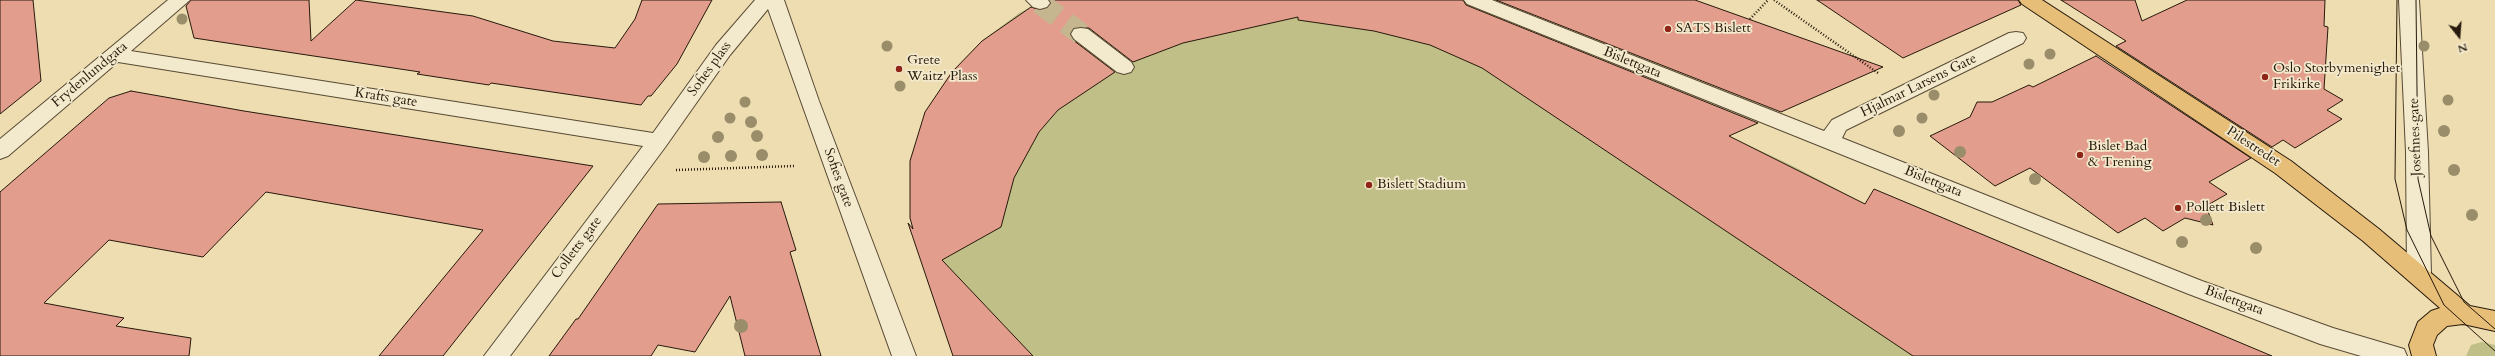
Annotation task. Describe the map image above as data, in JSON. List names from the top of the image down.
{
  "streets": {
    "main road": ["Pilestredet"],
    "street": [
      "Bislettgata",
      "Sofies plass",
      "Frydenlundgata",
      "Hjalmar Larsens Gate",
      "Krafts gate",
      "Josefines gate",
      "Sofies gate",
      "Colletts gate"
    ]
  },
  "crossings": [
    ["Bislettgata", "Hjalmar Larsens Gate"],
    ["Sofies plass", "Krafts gate"],
    ["Sofies plass", "Colletts gate"],
    ["Frydenlundgata", "Krafts gate"],
    ["Krafts gate", "Colletts gate"],
    ["Josefines gate", "Pilestredet"]
  ],
  "places": [
    "SATS Bislett",
    "Grete Waitz' Plass",
    "Oslo Storbymenighet Frikirke",
    "Bislet Bad & Trening",
    "Bislett Stadium",
    "Pollett Bislett"
  ],
  "north": "bottom"
}
